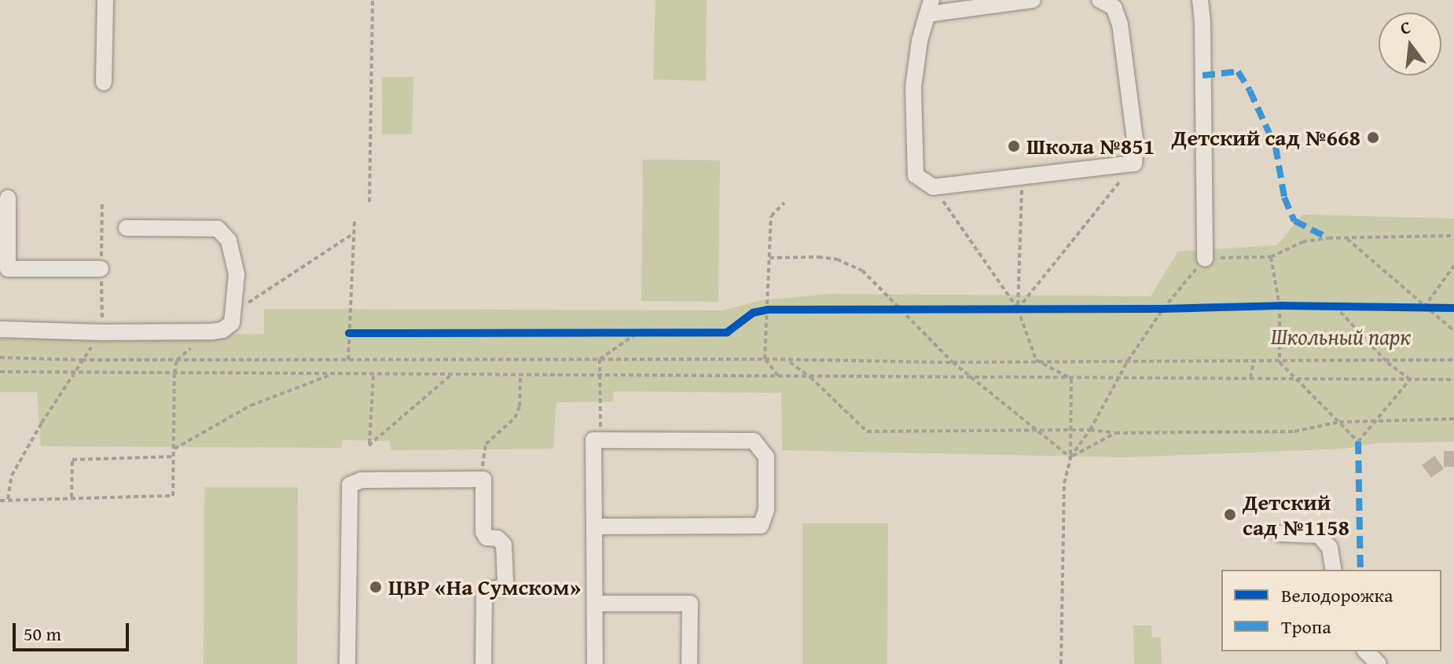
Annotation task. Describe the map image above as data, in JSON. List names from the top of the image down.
{
  "parks": ["Школьный парк"],
  "places": [
    "Детский сад №668",
    "Школа №851",
    "Детский сад №1158",
    "ЦВР «На Сумском»"
  ],
  "legend": ["Велодорожка", "Тропа"],
  "scale_bar": "50 m",
  "north": "top"
}
